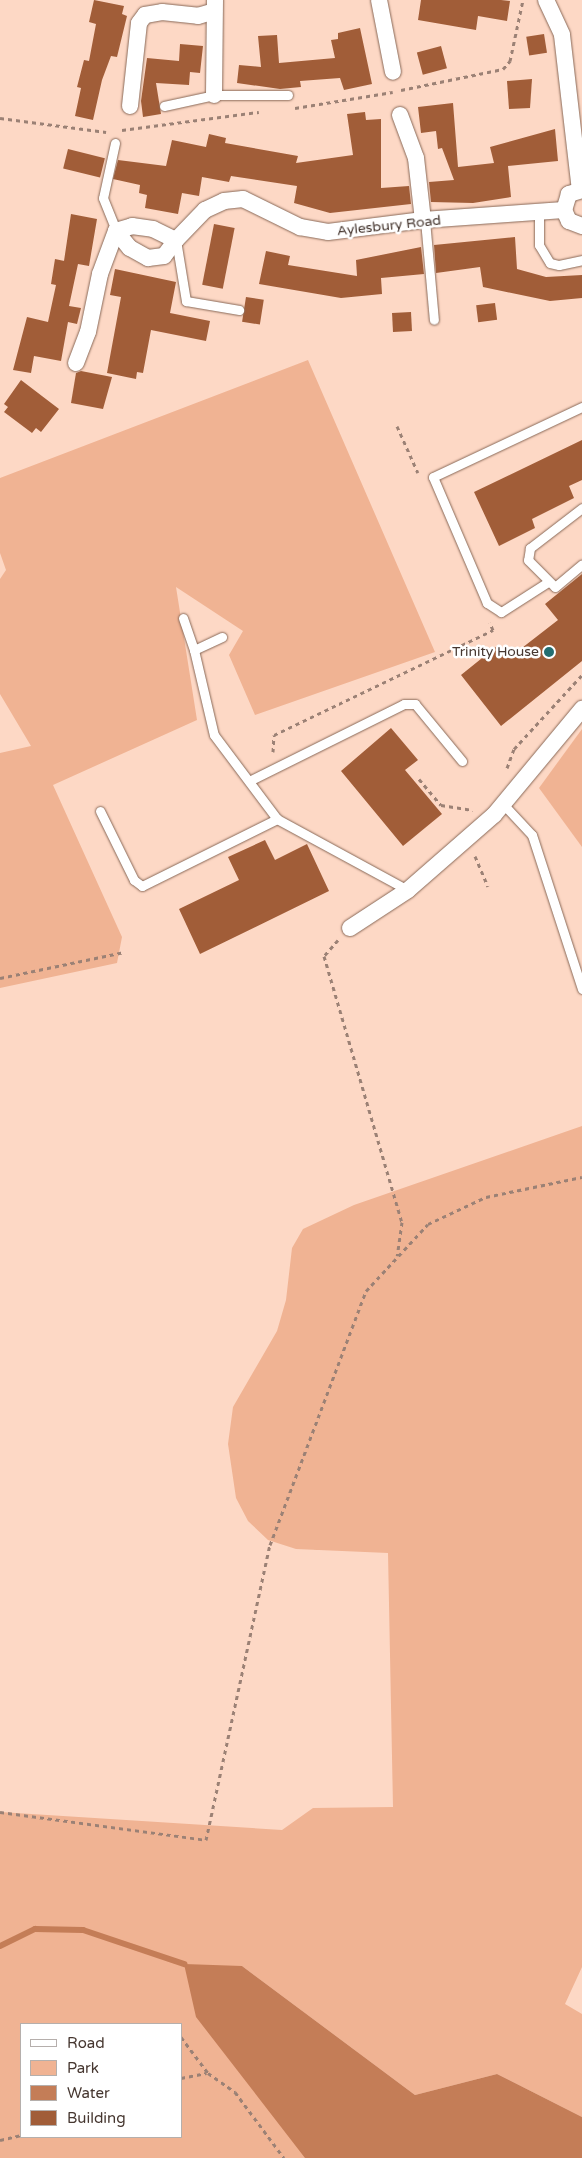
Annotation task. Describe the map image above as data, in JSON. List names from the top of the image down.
{
  "streets": {
    "street": ["Aylesbury Road"]
  },
  "places": ["Trinity House"],
  "legend": [
    "Road",
    "Park",
    "Water",
    "Building"
  ]
}
